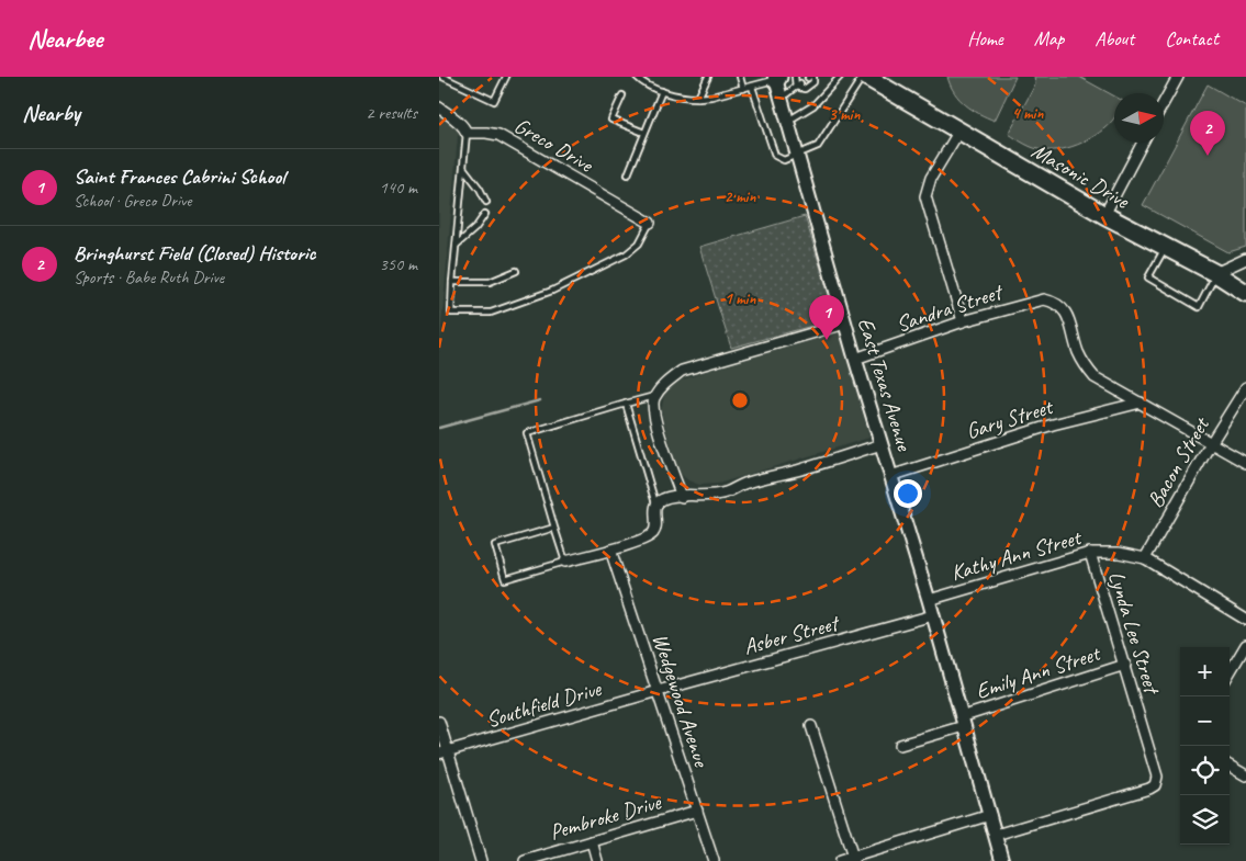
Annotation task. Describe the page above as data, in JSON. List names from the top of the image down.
{
  "streets": {
    "main road": ["Masonic Drive"],
    "street": [
      "Greco Drive",
      "Sandra Street",
      "East Texas Avenue",
      "Gary Street",
      "Bacon Street",
      "Kathy Ann Street",
      "Lynda Lee Street",
      "Asber Street",
      "Emily Ann Street",
      "Wedgewood Avenue",
      "Southfield Drive",
      "Pembroke Drive"
    ]
  },
  "crossings": [
    ["Sandra Street", "East Texas Avenue"],
    ["Sandra Street", "Gary Street"],
    ["East Texas Avenue", "Gary Street"],
    ["East Texas Avenue", "Kathy Ann Street"],
    ["East Texas Avenue", "Lynda Lee Street"],
    ["East Texas Avenue", "Asber Street"],
    ["East Texas Avenue", "Emily Ann Street"],
    ["Bacon Street", "Kathy Ann Street"],
    ["Kathy Ann Street", "Lynda Lee Street"],
    ["Lynda Lee Street", "Emily Ann Street"],
    ["Asber Street", "Wedgewood Avenue"],
    ["Asber Street", "Southfield Drive"],
    ["Wedgewood Avenue", "Southfield Drive"],
    ["Wedgewood Avenue", "Pembroke Drive"]
  ],
  "north": "right",
  "page": {
    "header": "Nearbee",
    "nav": [
      "Home",
      "Map",
      "About",
      "Contact"
    ],
    "heading": ["Nearby", "2 results"],
    "pins": ["2", "1"],
    "list": [
      {
        "mark": "1",
        "name": "Saint Frances Cabrini School",
        "note": "School · Greco Drive",
        "value": "140 m"
      },
      {
        "mark": "2",
        "name": "Bringhurst Field (Closed) Historic",
        "note": "Sports · Babe Ruth Drive",
        "value": "350 m"
      }
    ],
    "map_buttons": ["+", "−"]
  },
  "rings": [
    "4 min",
    "3 min",
    "2 min",
    "1 min"
  ]
}
